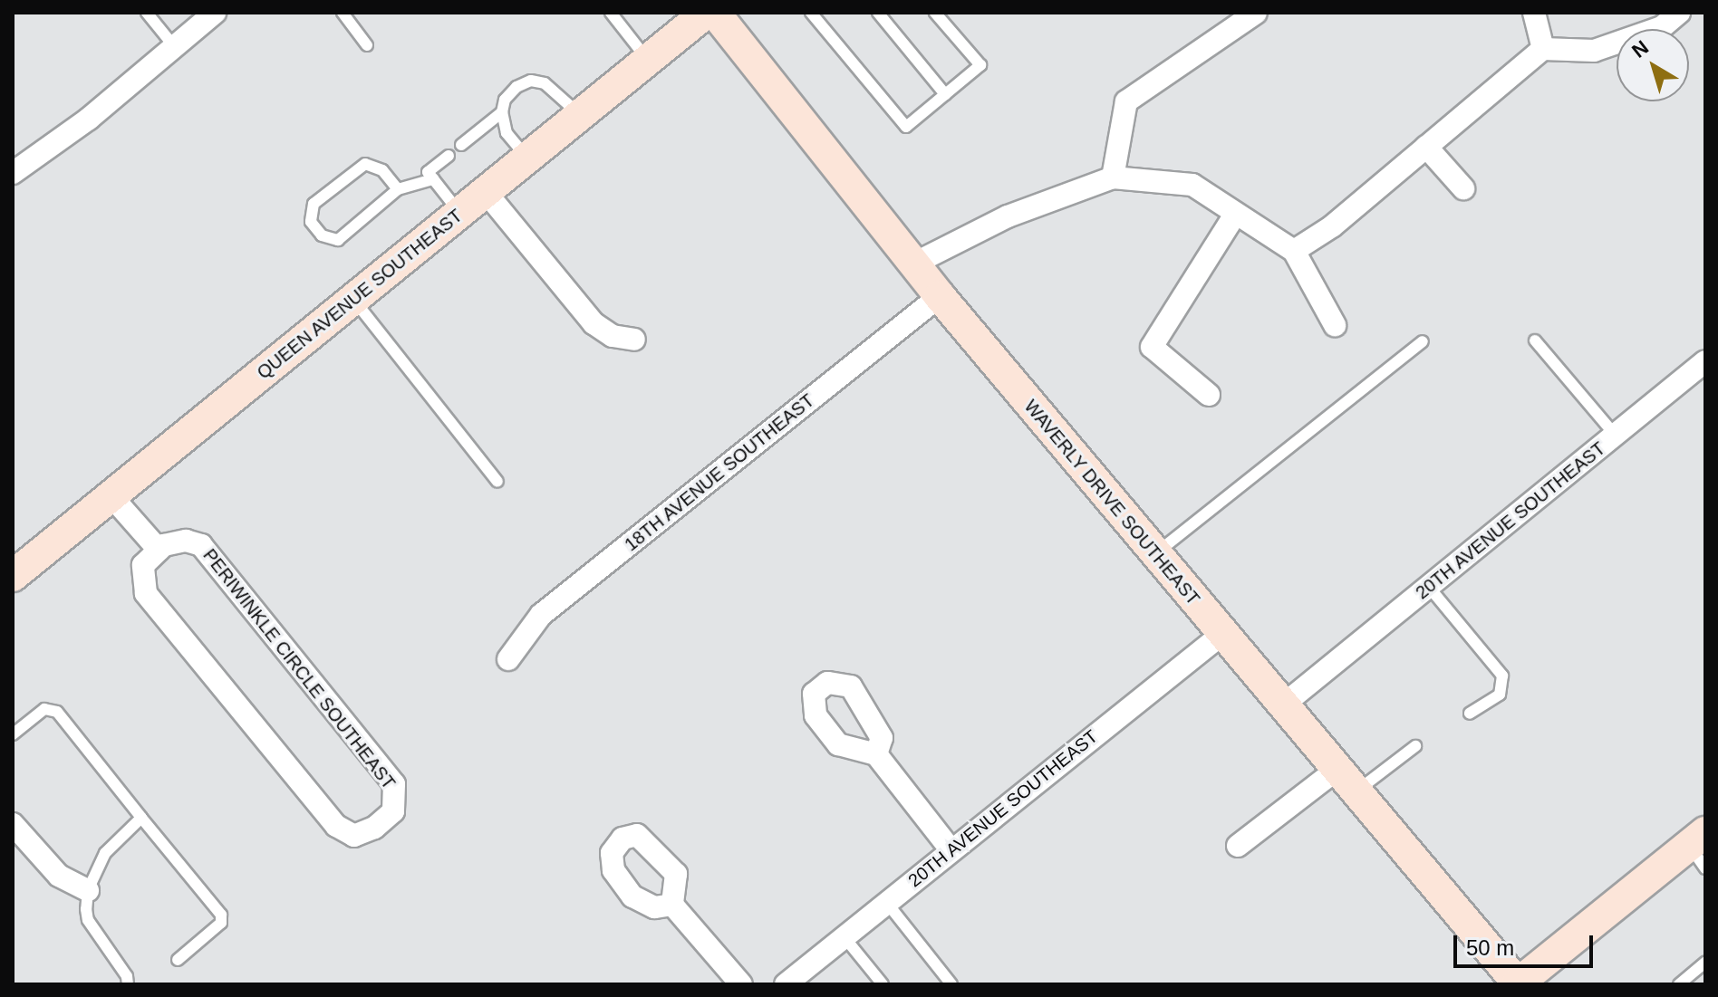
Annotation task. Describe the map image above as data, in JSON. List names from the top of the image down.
{
  "streets": {
    "main road": ["QUEEN AVENUE SOUTHEAST", "WAVERLY DRIVE SOUTHEAST"],
    "street": ["18TH AVENUE SOUTHEAST", "20TH AVENUE SOUTHEAST", "PERIWINKLE CIRCLE SOUTHEAST"]
  },
  "crossings": [
    ["18TH AVENUE SOUTHEAST", "WAVERLY DRIVE SOUTHEAST"],
    ["WAVERLY DRIVE SOUTHEAST", "20TH AVENUE SOUTHEAST"]
  ],
  "scale_bar": "50 m",
  "north": "top left"
}
